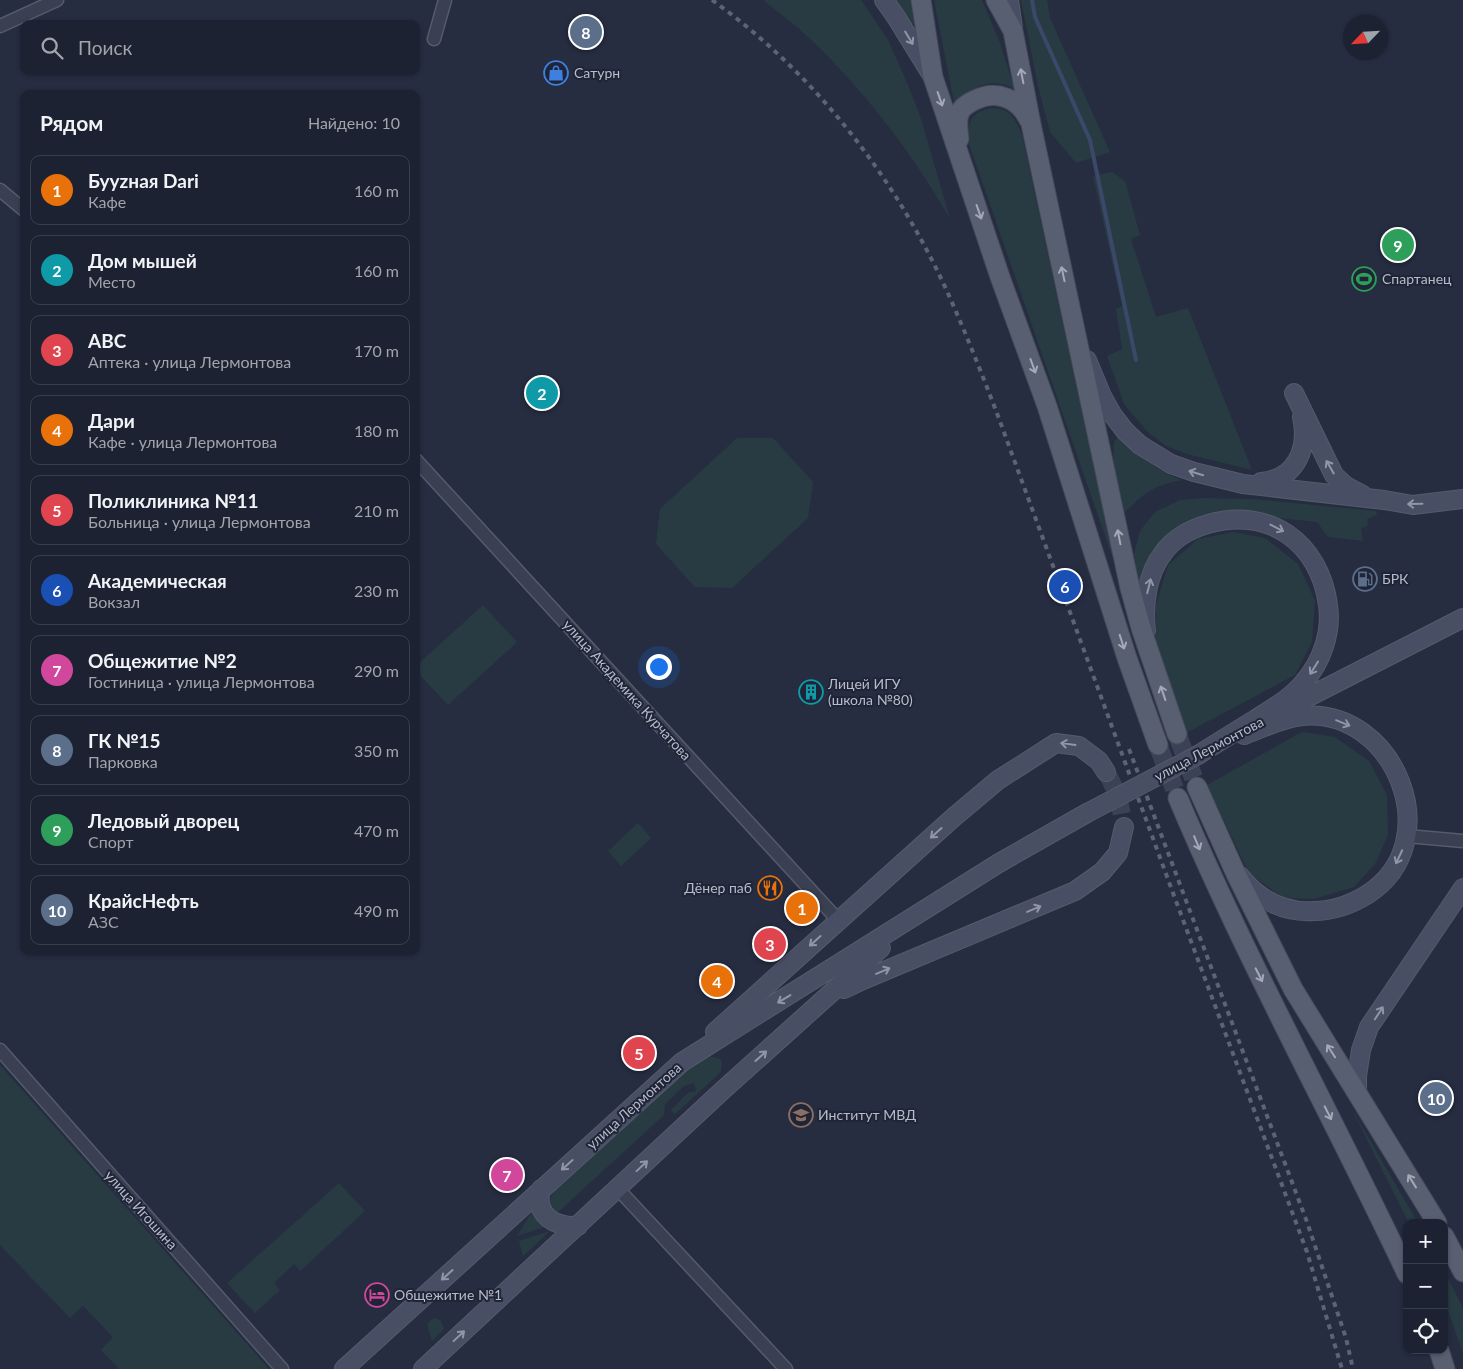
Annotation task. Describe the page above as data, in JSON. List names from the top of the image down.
{
  "streets": {
    "main road": ["улица Лермонтова"],
    "street": ["улица Академика Курчатова", "улица Игошина"]
  },
  "places": {
    "shop": ["Сатурн"],
    "sports": ["Спартанец"],
    "fuel station": ["БРК"],
    "building": ["Лицей ИГУ (школа №80)"],
    "restaurant": ["Дёнер паб"],
    "school or university": ["Институт МВД"],
    "hotel": ["Общежитие №1"]
  },
  "north": "bottom left",
  "page": {
    "pins": [
      "8",
      "9",
      "2",
      "6",
      "1",
      "3",
      "4",
      "5",
      "10",
      "7"
    ],
    "search": "Поиск",
    "heading": ["Рядом", "Найдено: 10"],
    "list": [
      {
        "mark": "1",
        "name": "Бууzная Dari",
        "note": "Кафе",
        "value": "160 m"
      },
      {
        "mark": "2",
        "name": "Дом мышей",
        "note": "Место",
        "value": "160 m"
      },
      {
        "mark": "3",
        "name": "ABC",
        "note": "Аптека · улица Лермонтова",
        "value": "170 m"
      },
      {
        "mark": "4",
        "name": "Дари",
        "note": "Кафе · улица Лермонтова",
        "value": "180 m"
      },
      {
        "mark": "5",
        "name": "Поликлиника №11",
        "note": "Больница · улица Лермонтова",
        "value": "210 m"
      },
      {
        "mark": "6",
        "name": "Академическая",
        "note": "Вокзал",
        "value": "230 m"
      },
      {
        "mark": "7",
        "name": "Общежитие №2",
        "note": "Гостиница · улица Лермонтова",
        "value": "290 m"
      },
      {
        "mark": "8",
        "name": "ГК №15",
        "note": "Парковка",
        "value": "350 m"
      },
      {
        "mark": "9",
        "name": "Ледовый дворец",
        "note": "Спорт",
        "value": "470 m"
      },
      {
        "mark": "10",
        "name": "КрайсНефть",
        "note": "АЗС",
        "value": "490 m"
      }
    ],
    "map_buttons": ["+", "−"]
  }
}
